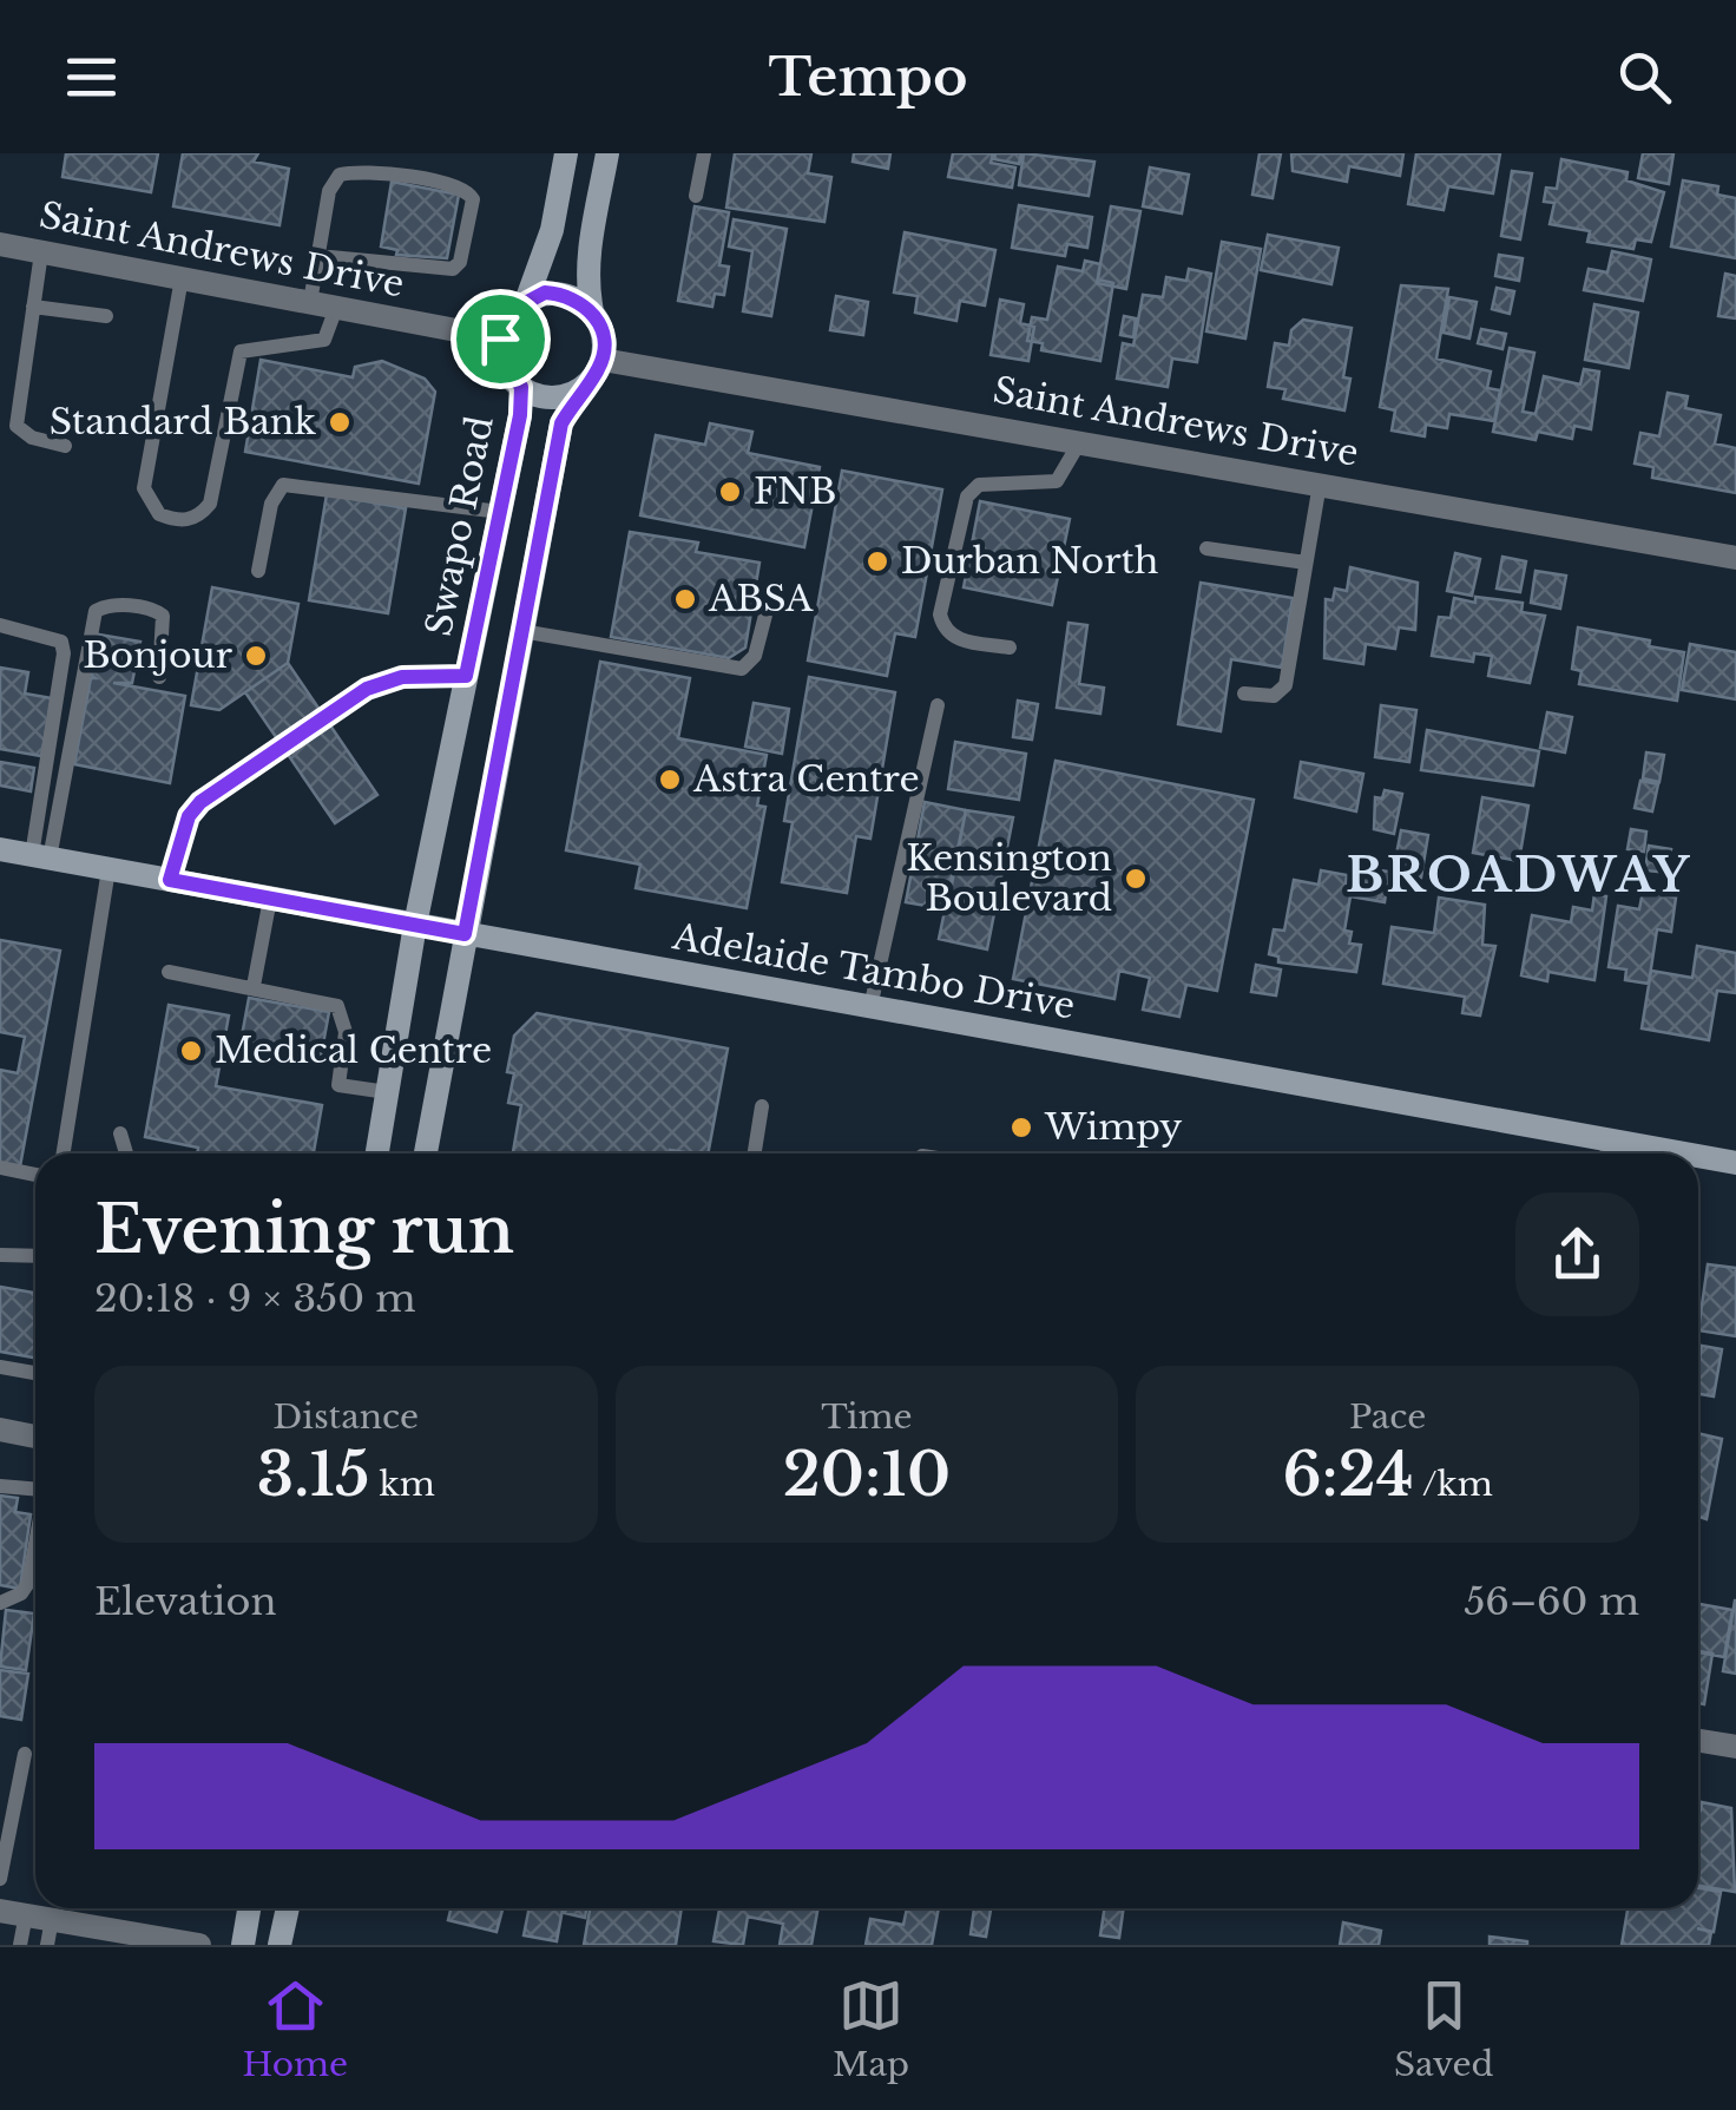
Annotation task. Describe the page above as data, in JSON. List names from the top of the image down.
{
  "streets": {
    "street": ["Saint Andrews Drive", "Swapo Road", "Adelaide Tambo Drive"]
  },
  "crossings": [
    ["Saint Andrews Drive", "Swapo Road"],
    ["Swapo Road", "Adelaide Tambo Drive"]
  ],
  "districts": ["BROADWAY"],
  "places": [
    "Standard Bank",
    "FNB",
    "Durban North",
    "ABSA",
    "Bonjour",
    "Astra Centre",
    "Kensington Boulevard",
    "Medical Centre",
    "Wimpy"
  ],
  "page": {
    "header": "Tempo",
    "heading": ["Evening run", "20:18 · 9 × 350 m"],
    "stats": [
      ["Distance", "3.15 km"],
      ["Time", "20:10"],
      ["Pace", "6:24 /km"]
    ],
    "chart": ["Elevation", "56–60 m"],
    "tabs": ["Home", "Map", "Saved"]
  }
}
